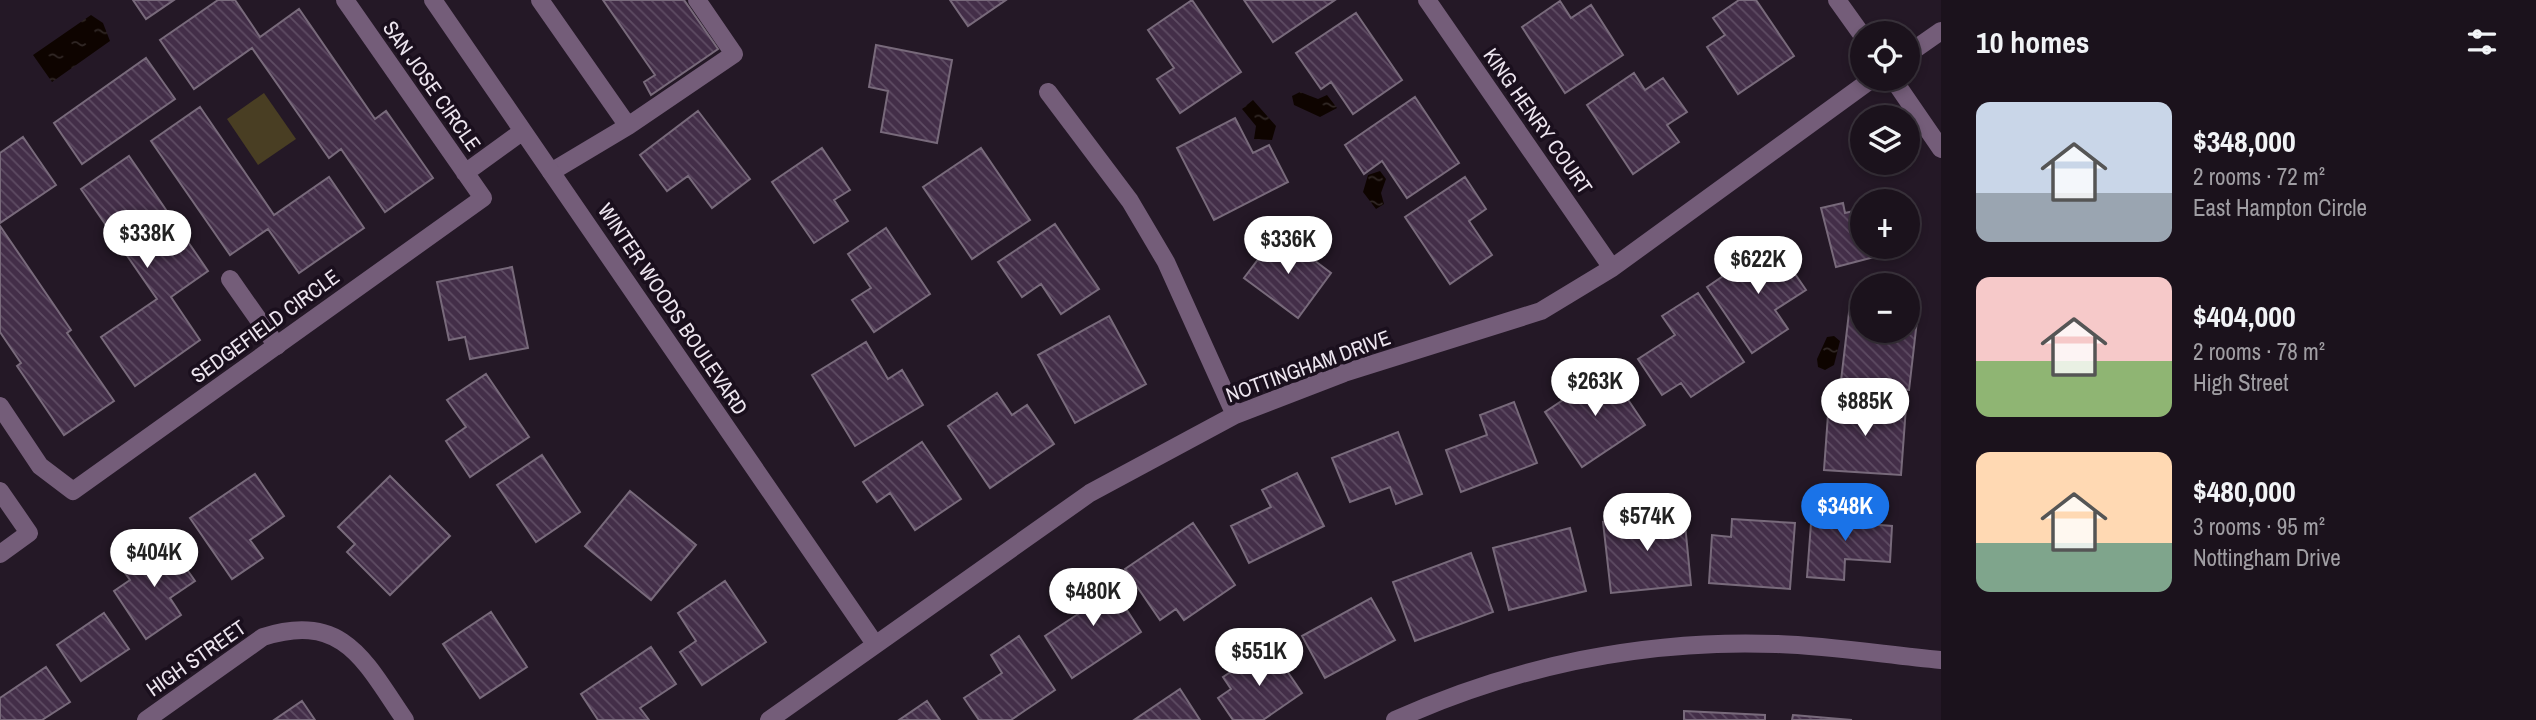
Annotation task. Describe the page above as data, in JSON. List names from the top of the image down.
{
  "streets": {
    "street": [
      "SAN JOSE CIRCLE",
      "KING HENRY COURT",
      "WINTER WOODS BOULEVARD",
      "SEDGEFIELD CIRCLE",
      "NOTTINGHAM DRIVE",
      "HIGH STREET"
    ]
  },
  "crossings": [
    ["SAN JOSE CIRCLE", "SEDGEFIELD CIRCLE"],
    ["KING HENRY COURT", "NOTTINGHAM DRIVE"],
    ["WINTER WOODS BOULEVARD", "NOTTINGHAM DRIVE"]
  ],
  "page": {
    "heading": "10 homes",
    "map_buttons": ["+", "−"],
    "list": [
      {
        "name": "$348,000",
        "note": "2 rooms · 72 m² · East Hampton Circle"
      },
      {
        "name": "$404,000",
        "note": "2 rooms · 78 m² · High Street"
      },
      {
        "name": "$480,000",
        "note": "3 rooms · 95 m² · Nottingham Drive"
      }
    ],
    "price": [
      "$338K",
      "$336K",
      "$622K",
      "$263K",
      "$885K",
      "$348K",
      "$574K",
      "$404K",
      "$480K",
      "$551K"
    ]
  }
}
